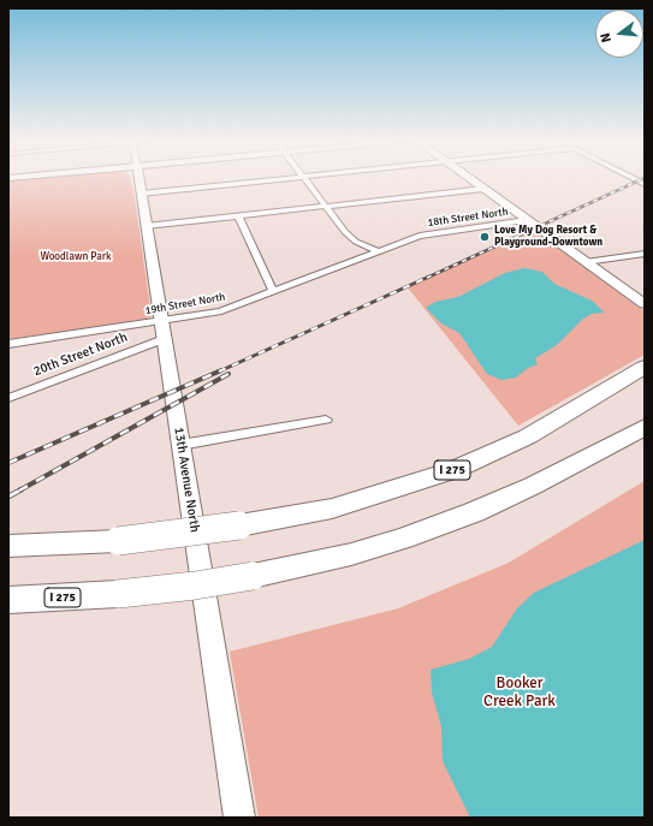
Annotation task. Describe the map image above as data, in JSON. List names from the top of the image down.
{
  "streets": {
    "highway": ["I 275"],
    "street": [
      "18th Street North",
      "19th Street North",
      "20th Street North",
      "13th Avenue North"
    ]
  },
  "crossings": [
    ["18th Street North", "19th Street North"],
    ["19th Street North", "13th Avenue North"],
    ["20th Street North", "13th Avenue North"]
  ],
  "parks": ["Woodlawn Park", "Booker Creek Park"],
  "places": ["Love My Dog Resort & Playground-Downtown"],
  "north": "left"
}
